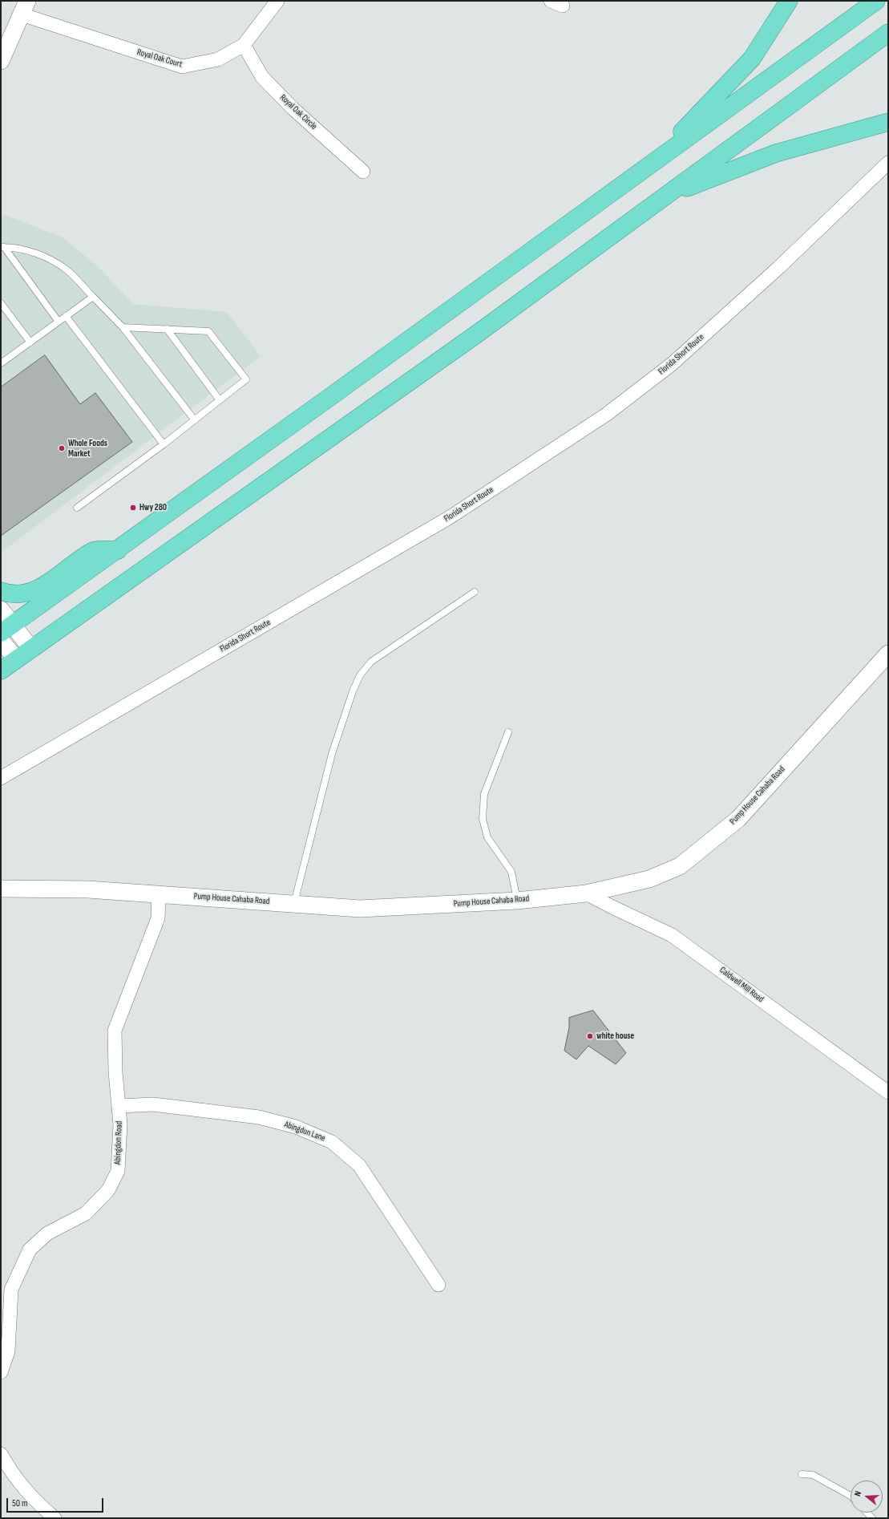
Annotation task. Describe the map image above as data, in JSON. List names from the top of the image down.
{
  "streets": {
    "street": [
      "Royal Oak Court",
      "Royal Oak Circle",
      "Florida Short Route",
      "Pump House Cahaba Road",
      "Caldwell Mill Road",
      "Abingdon Lane",
      "Abingdon Road"
    ]
  },
  "crossings": [
    ["Royal Oak Court", "Royal Oak Circle"],
    ["Pump House Cahaba Road", "Caldwell Mill Road"],
    ["Pump House Cahaba Road", "Abingdon Road"],
    ["Abingdon Lane", "Abingdon Road"]
  ],
  "places": ["Whole Foods Market", "Hwy 280", "white house"],
  "scale_bar": "50 m",
  "north": "left"
}
